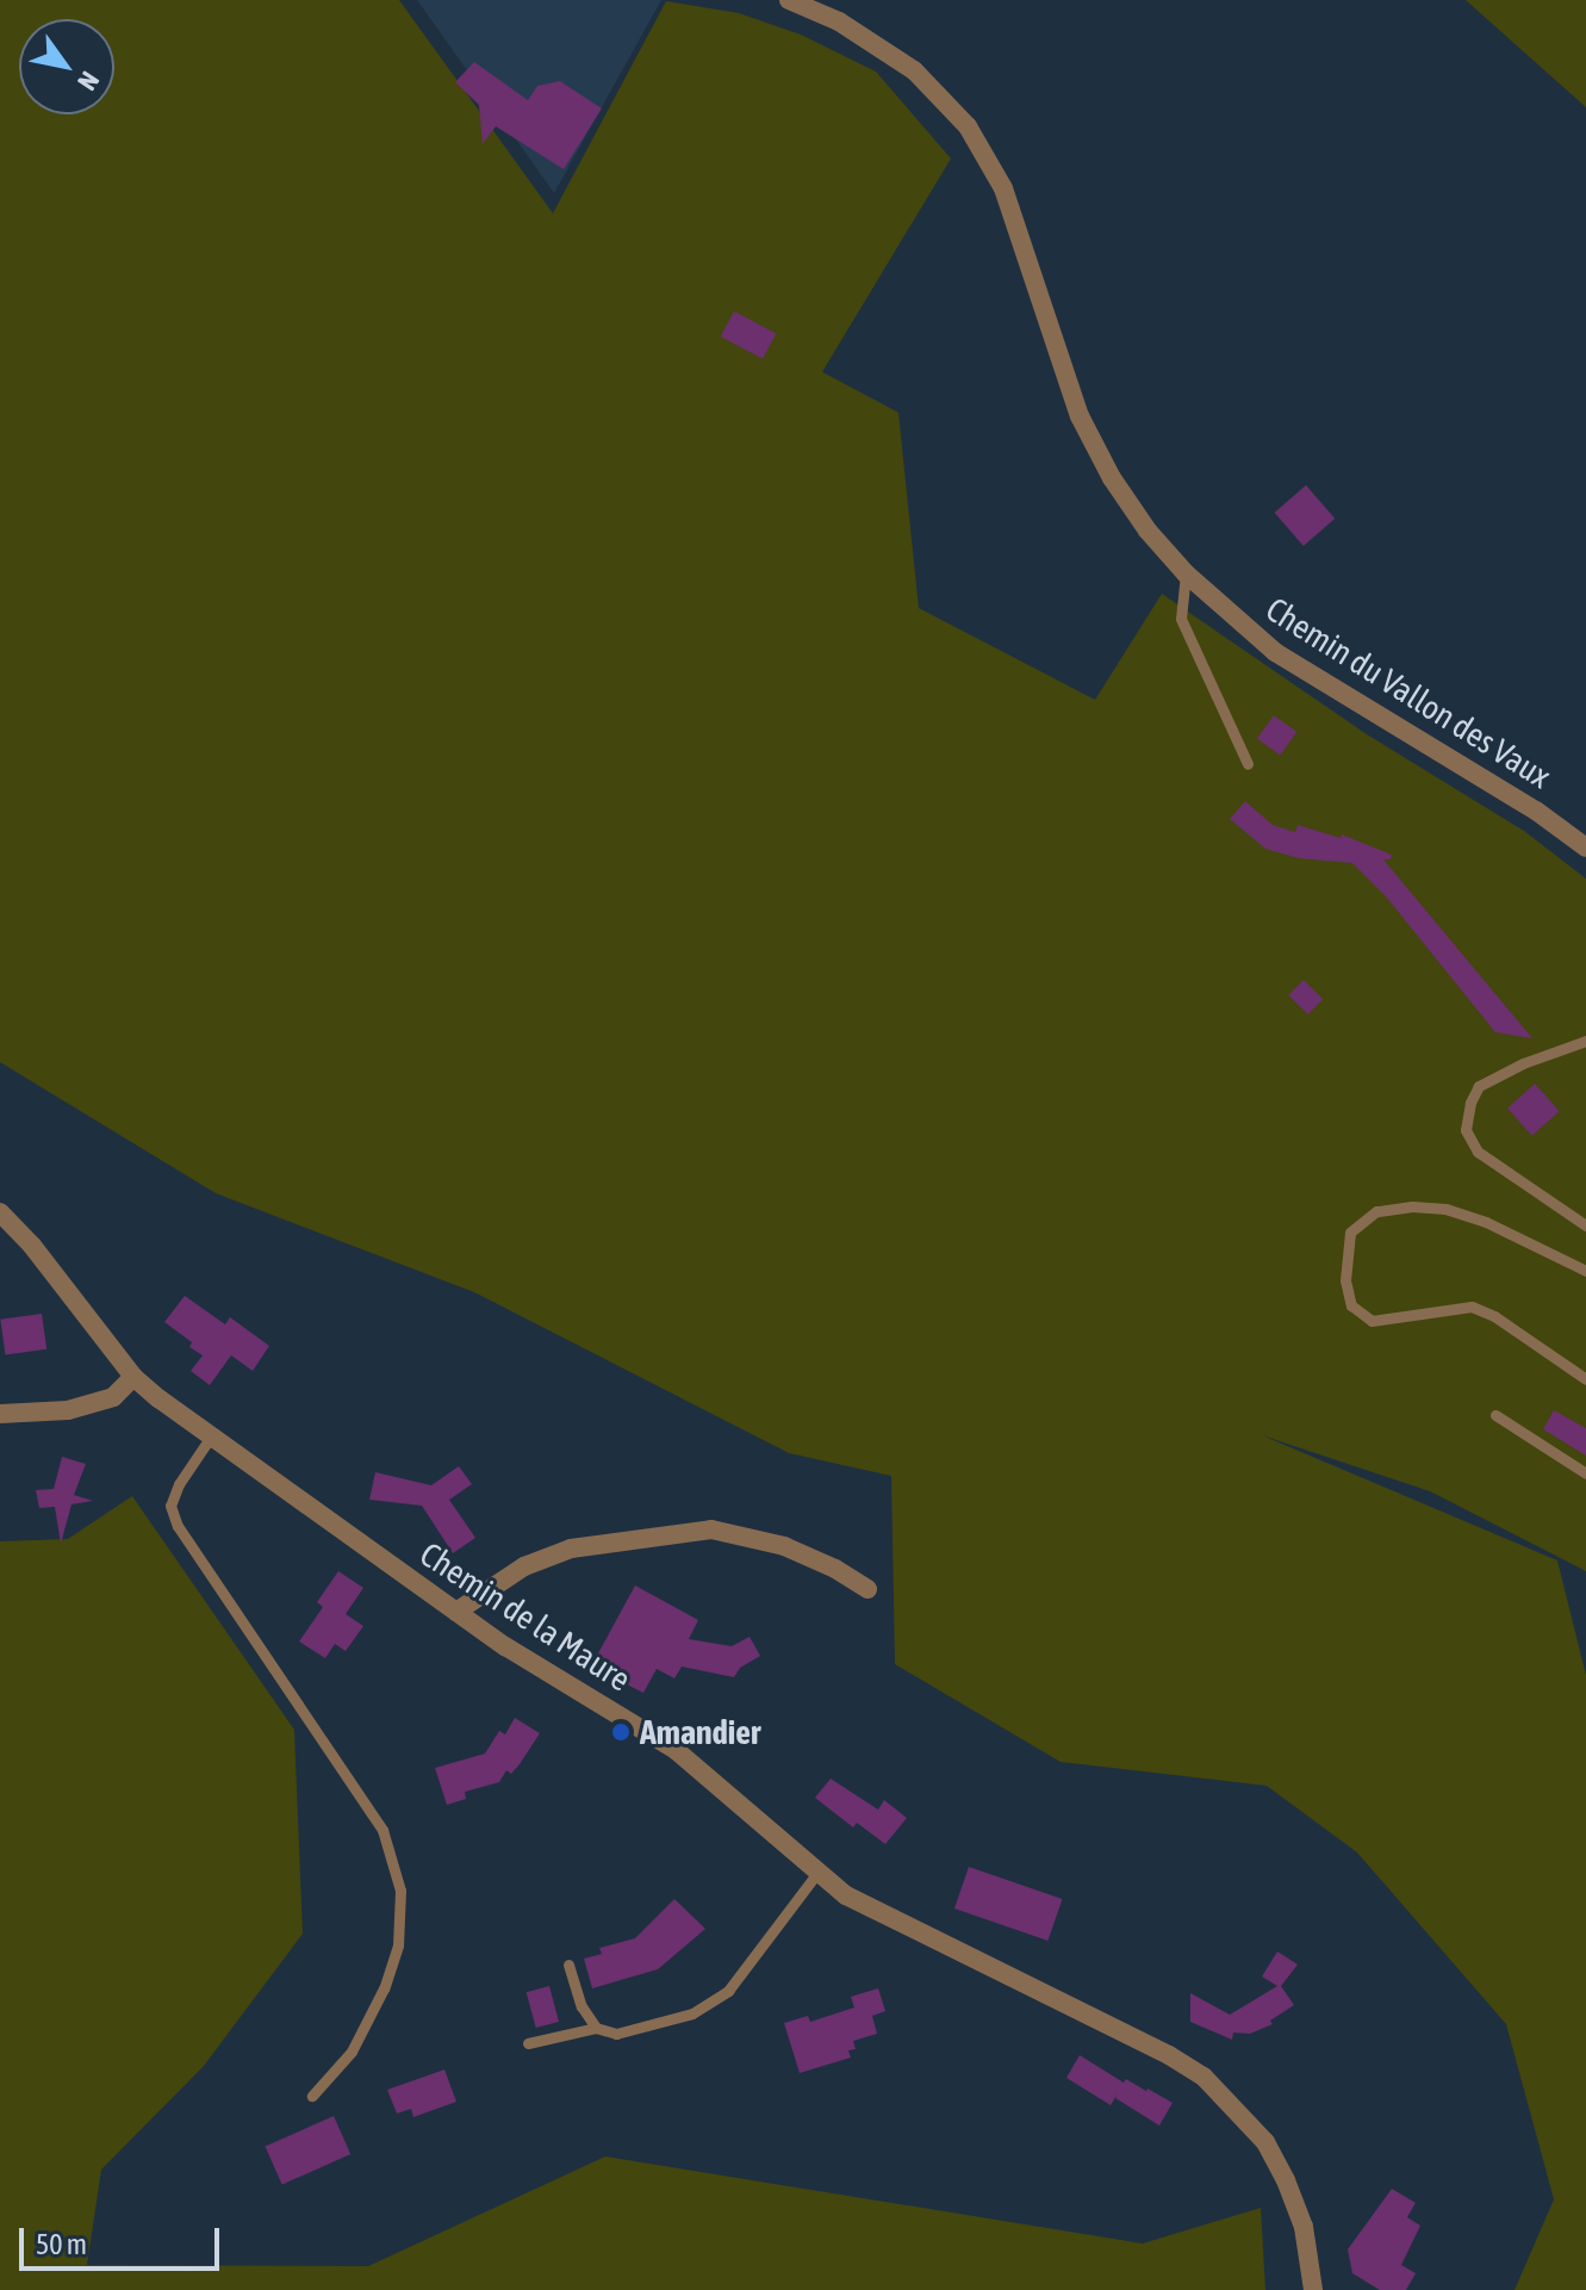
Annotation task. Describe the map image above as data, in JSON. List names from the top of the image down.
{
  "streets": {
    "street": ["Chemin du Vallon des Vaux", "Chemin de la Maure"]
  },
  "places": ["Amandier"],
  "scale_bar": "50 m",
  "north": "bottom right"
}
